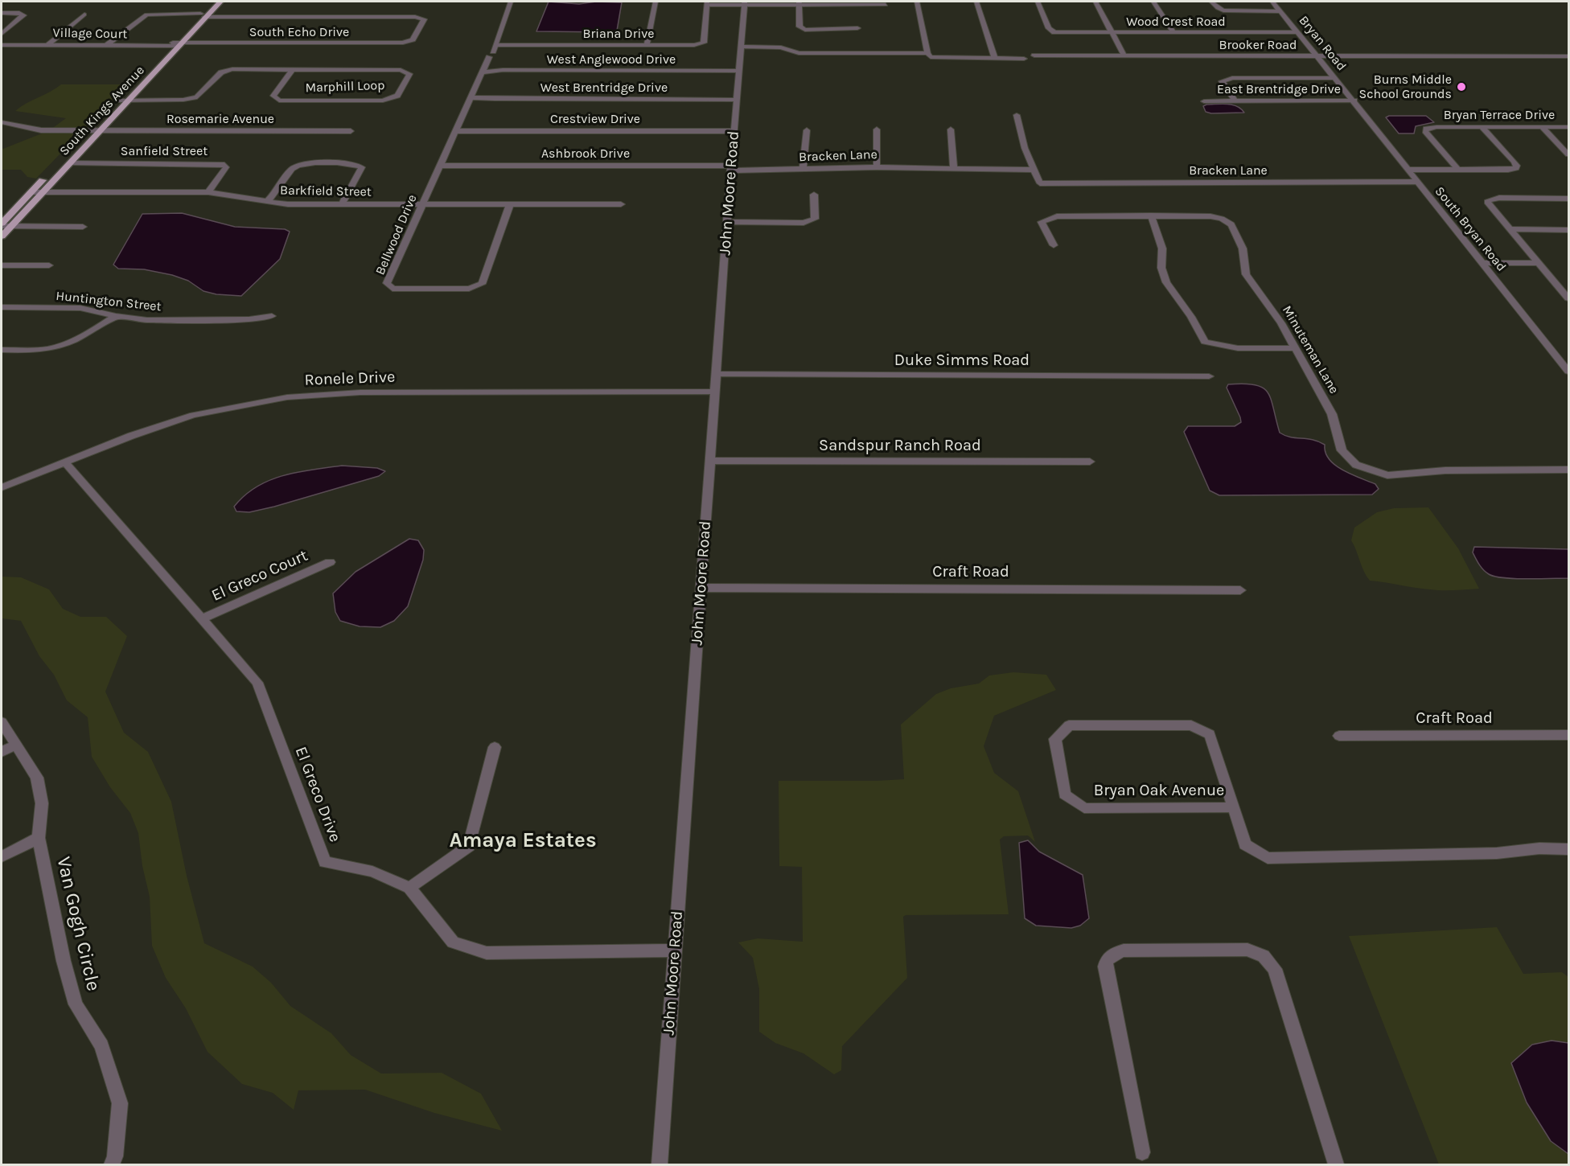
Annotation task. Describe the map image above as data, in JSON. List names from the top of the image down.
{
  "streets": {
    "main road": ["South Kings Avenue"],
    "street": [
      "Wood Crest Road",
      "South Echo Drive",
      "Village Court",
      "Briana Drive",
      "Bryan Road",
      "Brooker Road",
      "West Anglewood Drive",
      "Marphill Loop",
      "West Brentridge Drive",
      "East Brentridge Drive",
      "Bryan Terrace Drive",
      "Rosemarie Avenue",
      "Crestview Drive",
      "Sanfield Street",
      "Ashbrook Drive",
      "Bracken Lane",
      "Barkfield Street",
      "John Moore Road",
      "South Bryan Road",
      "Bellwood Drive",
      "Huntington Street",
      "Minuteman Lane",
      "Duke Simms Road",
      "Ronele Drive",
      "Sandspur Ranch Road",
      "Craft Road",
      "El Greco Court",
      "Bryan Oak Avenue",
      "El Greco Drive",
      "Van Gogh Circle"
    ]
  },
  "crossings": [
    ["Wood Crest Road", "Bryan Road"],
    ["South Echo Drive", "Village Court"],
    ["South Echo Drive", "South Kings Avenue"],
    ["Village Court", "South Kings Avenue"],
    ["Briana Drive", "John Moore Road"],
    ["Briana Drive", "Bellwood Drive"],
    ["Bryan Road", "Brooker Road"],
    ["Bryan Road", "East Brentridge Drive"],
    ["Bryan Road", "South Bryan Road"],
    ["West Anglewood Drive", "John Moore Road"],
    ["West Anglewood Drive", "Bellwood Drive"],
    ["Marphill Loop", "South Kings Avenue"],
    ["West Brentridge Drive", "John Moore Road"],
    ["West Brentridge Drive", "Bellwood Drive"],
    ["East Brentridge Drive", "South Bryan Road"],
    ["South Kings Avenue", "Rosemarie Avenue"],
    ["South Kings Avenue", "Sanfield Street"],
    ["South Kings Avenue", "Barkfield Street"],
    ["Crestview Drive", "John Moore Road"],
    ["Crestview Drive", "Bellwood Drive"],
    ["Sanfield Street", "Barkfield Street"],
    ["Ashbrook Drive", "Bracken Lane"],
    ["Ashbrook Drive", "John Moore Road"],
    ["Ashbrook Drive", "Bellwood Drive"],
    ["Bracken Lane", "John Moore Road"],
    ["Bracken Lane", "South Bryan Road"],
    ["Barkfield Street", "Bellwood Drive"],
    ["John Moore Road", "Duke Simms Road"],
    ["John Moore Road", "Ronele Drive"],
    ["John Moore Road", "Sandspur Ranch Road"],
    ["John Moore Road", "Craft Road"],
    ["John Moore Road", "El Greco Drive"],
    ["Ronele Drive", "El Greco Drive"],
    ["El Greco Court", "El Greco Drive"]
  ],
  "districts": ["Amaya Estates"],
  "places": ["Burns Middle School Grounds"]
}
